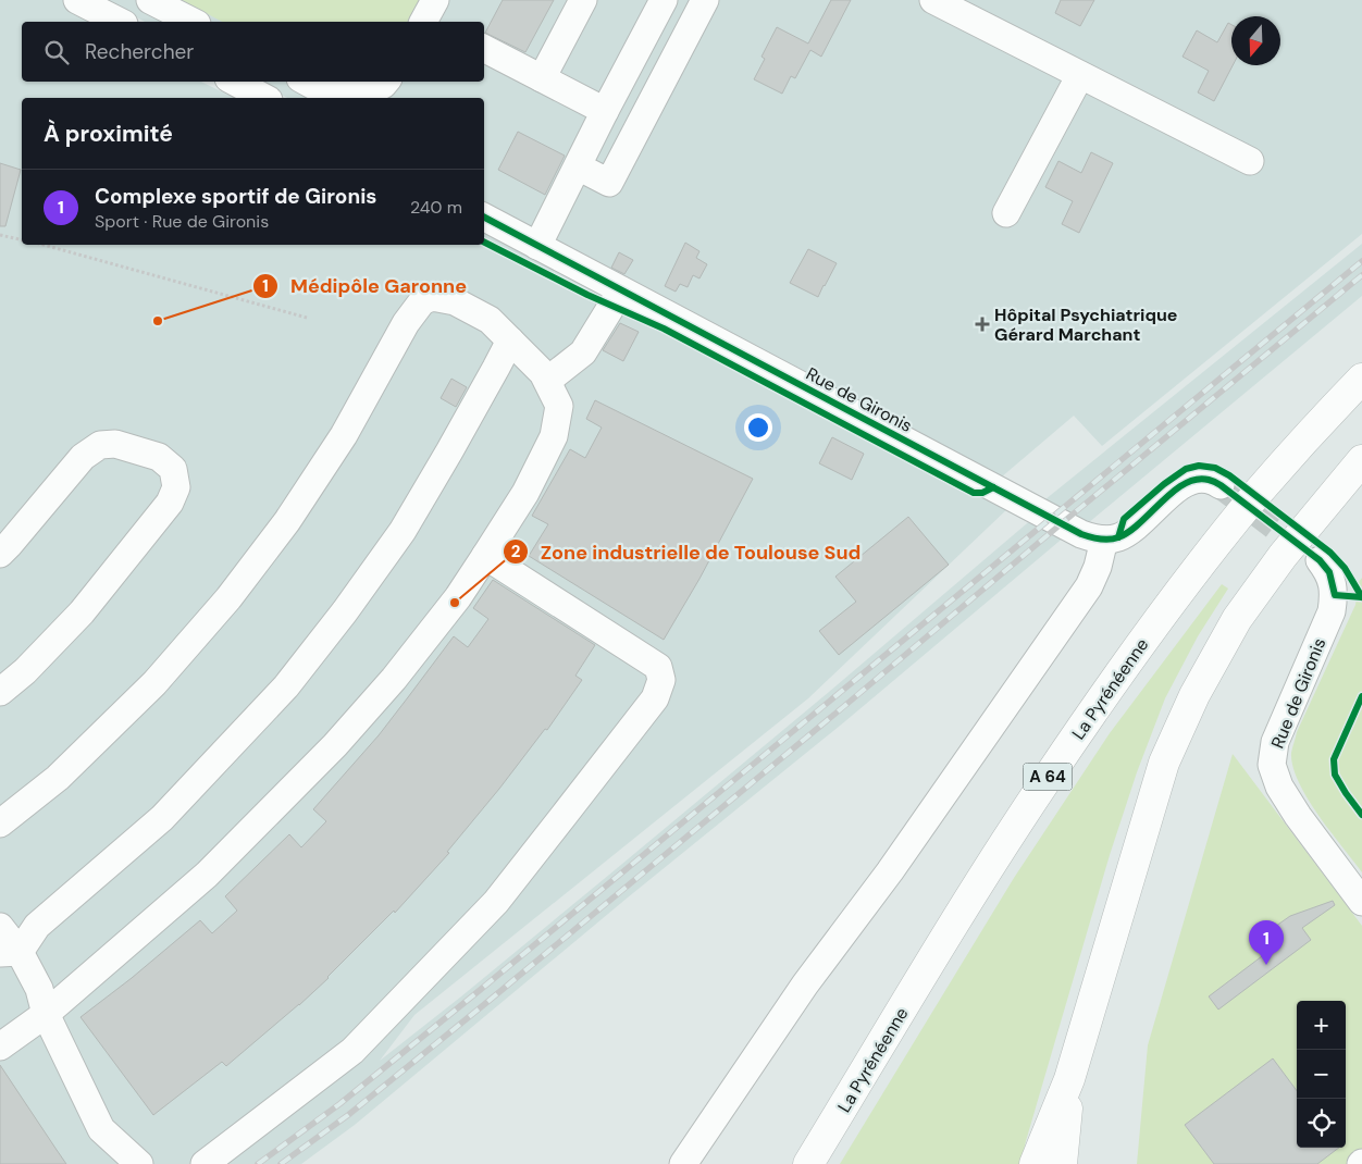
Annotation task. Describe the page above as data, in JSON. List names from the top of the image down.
{
  "streets": {
    "highway": ["La Pyrénéenne", "A 64"],
    "street": ["Rue de Gironis"]
  },
  "places": {
    "other": ["Médipôle Garonne", "Zone industrielle de Toulouse Sud"],
    "health": ["Hôpital Psychiatrique Gérard Marchant"]
  },
  "north": "bottom",
  "page": {
    "search": "Rechercher",
    "heading": "À proximité",
    "list": [
      {
        "mark": "1",
        "name": "Complexe sportif de Gironis",
        "note": "Sport · Rue de Gironis",
        "value": "240 m"
      }
    ],
    "pins": "1",
    "map_buttons": ["+", "−"]
  }
}
